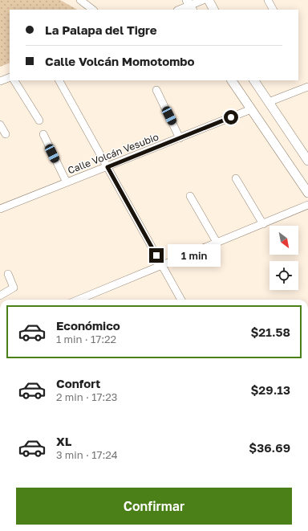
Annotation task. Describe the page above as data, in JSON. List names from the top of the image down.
{
  "streets": {
    "street": ["Calle Volcán Vesubio"]
  },
  "north": "bottom right",
  "page": {
    "banner": ["La Palapa del Tigre", "Calle Volcán Momotombo"],
    "bubble": "1 min",
    "list": [
      {
        "name": "Económico",
        "note": "1 min · 17:22",
        "value": "$21.58"
      },
      {
        "name": "Confort",
        "note": "2 min · 17:23",
        "value": "$29.13"
      },
      {
        "name": "XL",
        "note": "3 min · 17:24",
        "value": "$36.69"
      }
    ],
    "buttons": "Confirmar"
  }
}
